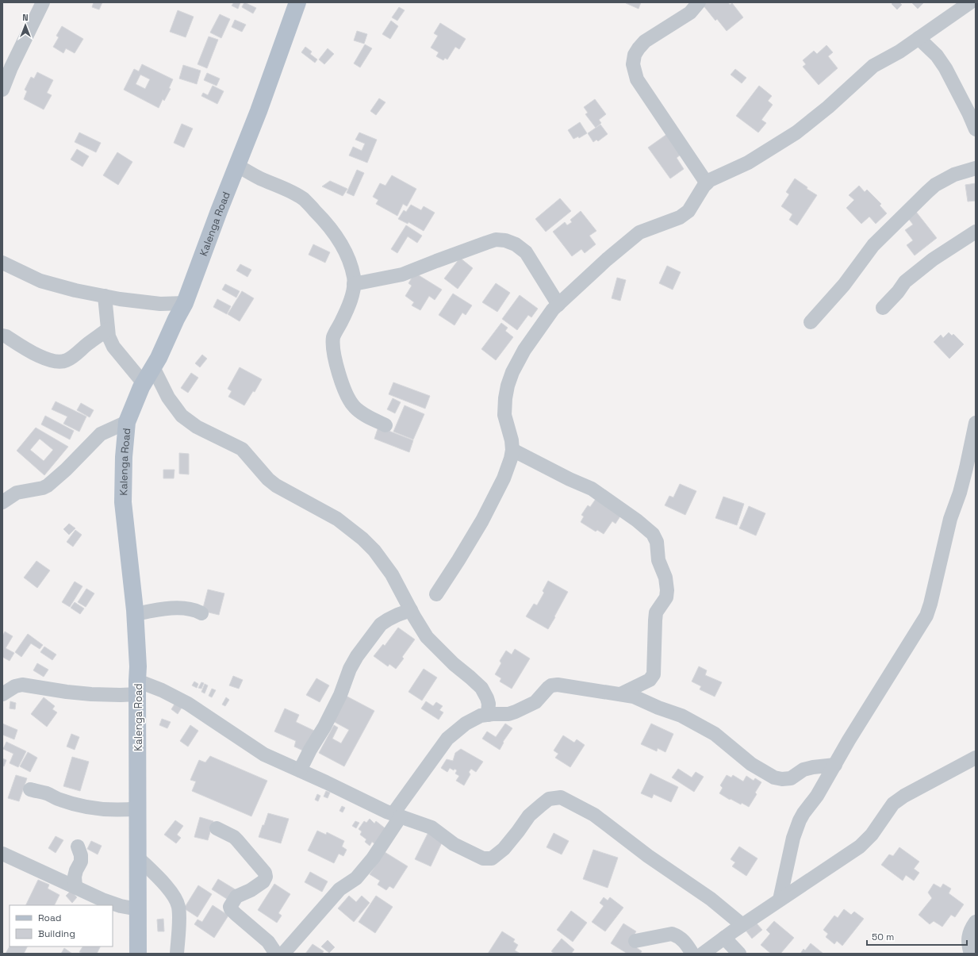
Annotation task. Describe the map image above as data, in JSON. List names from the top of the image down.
{
  "streets": {
    "main road": ["Kalenga Road"]
  },
  "legend": ["Road", "Building"],
  "scale_bar": "50 m",
  "north": "top"
}
